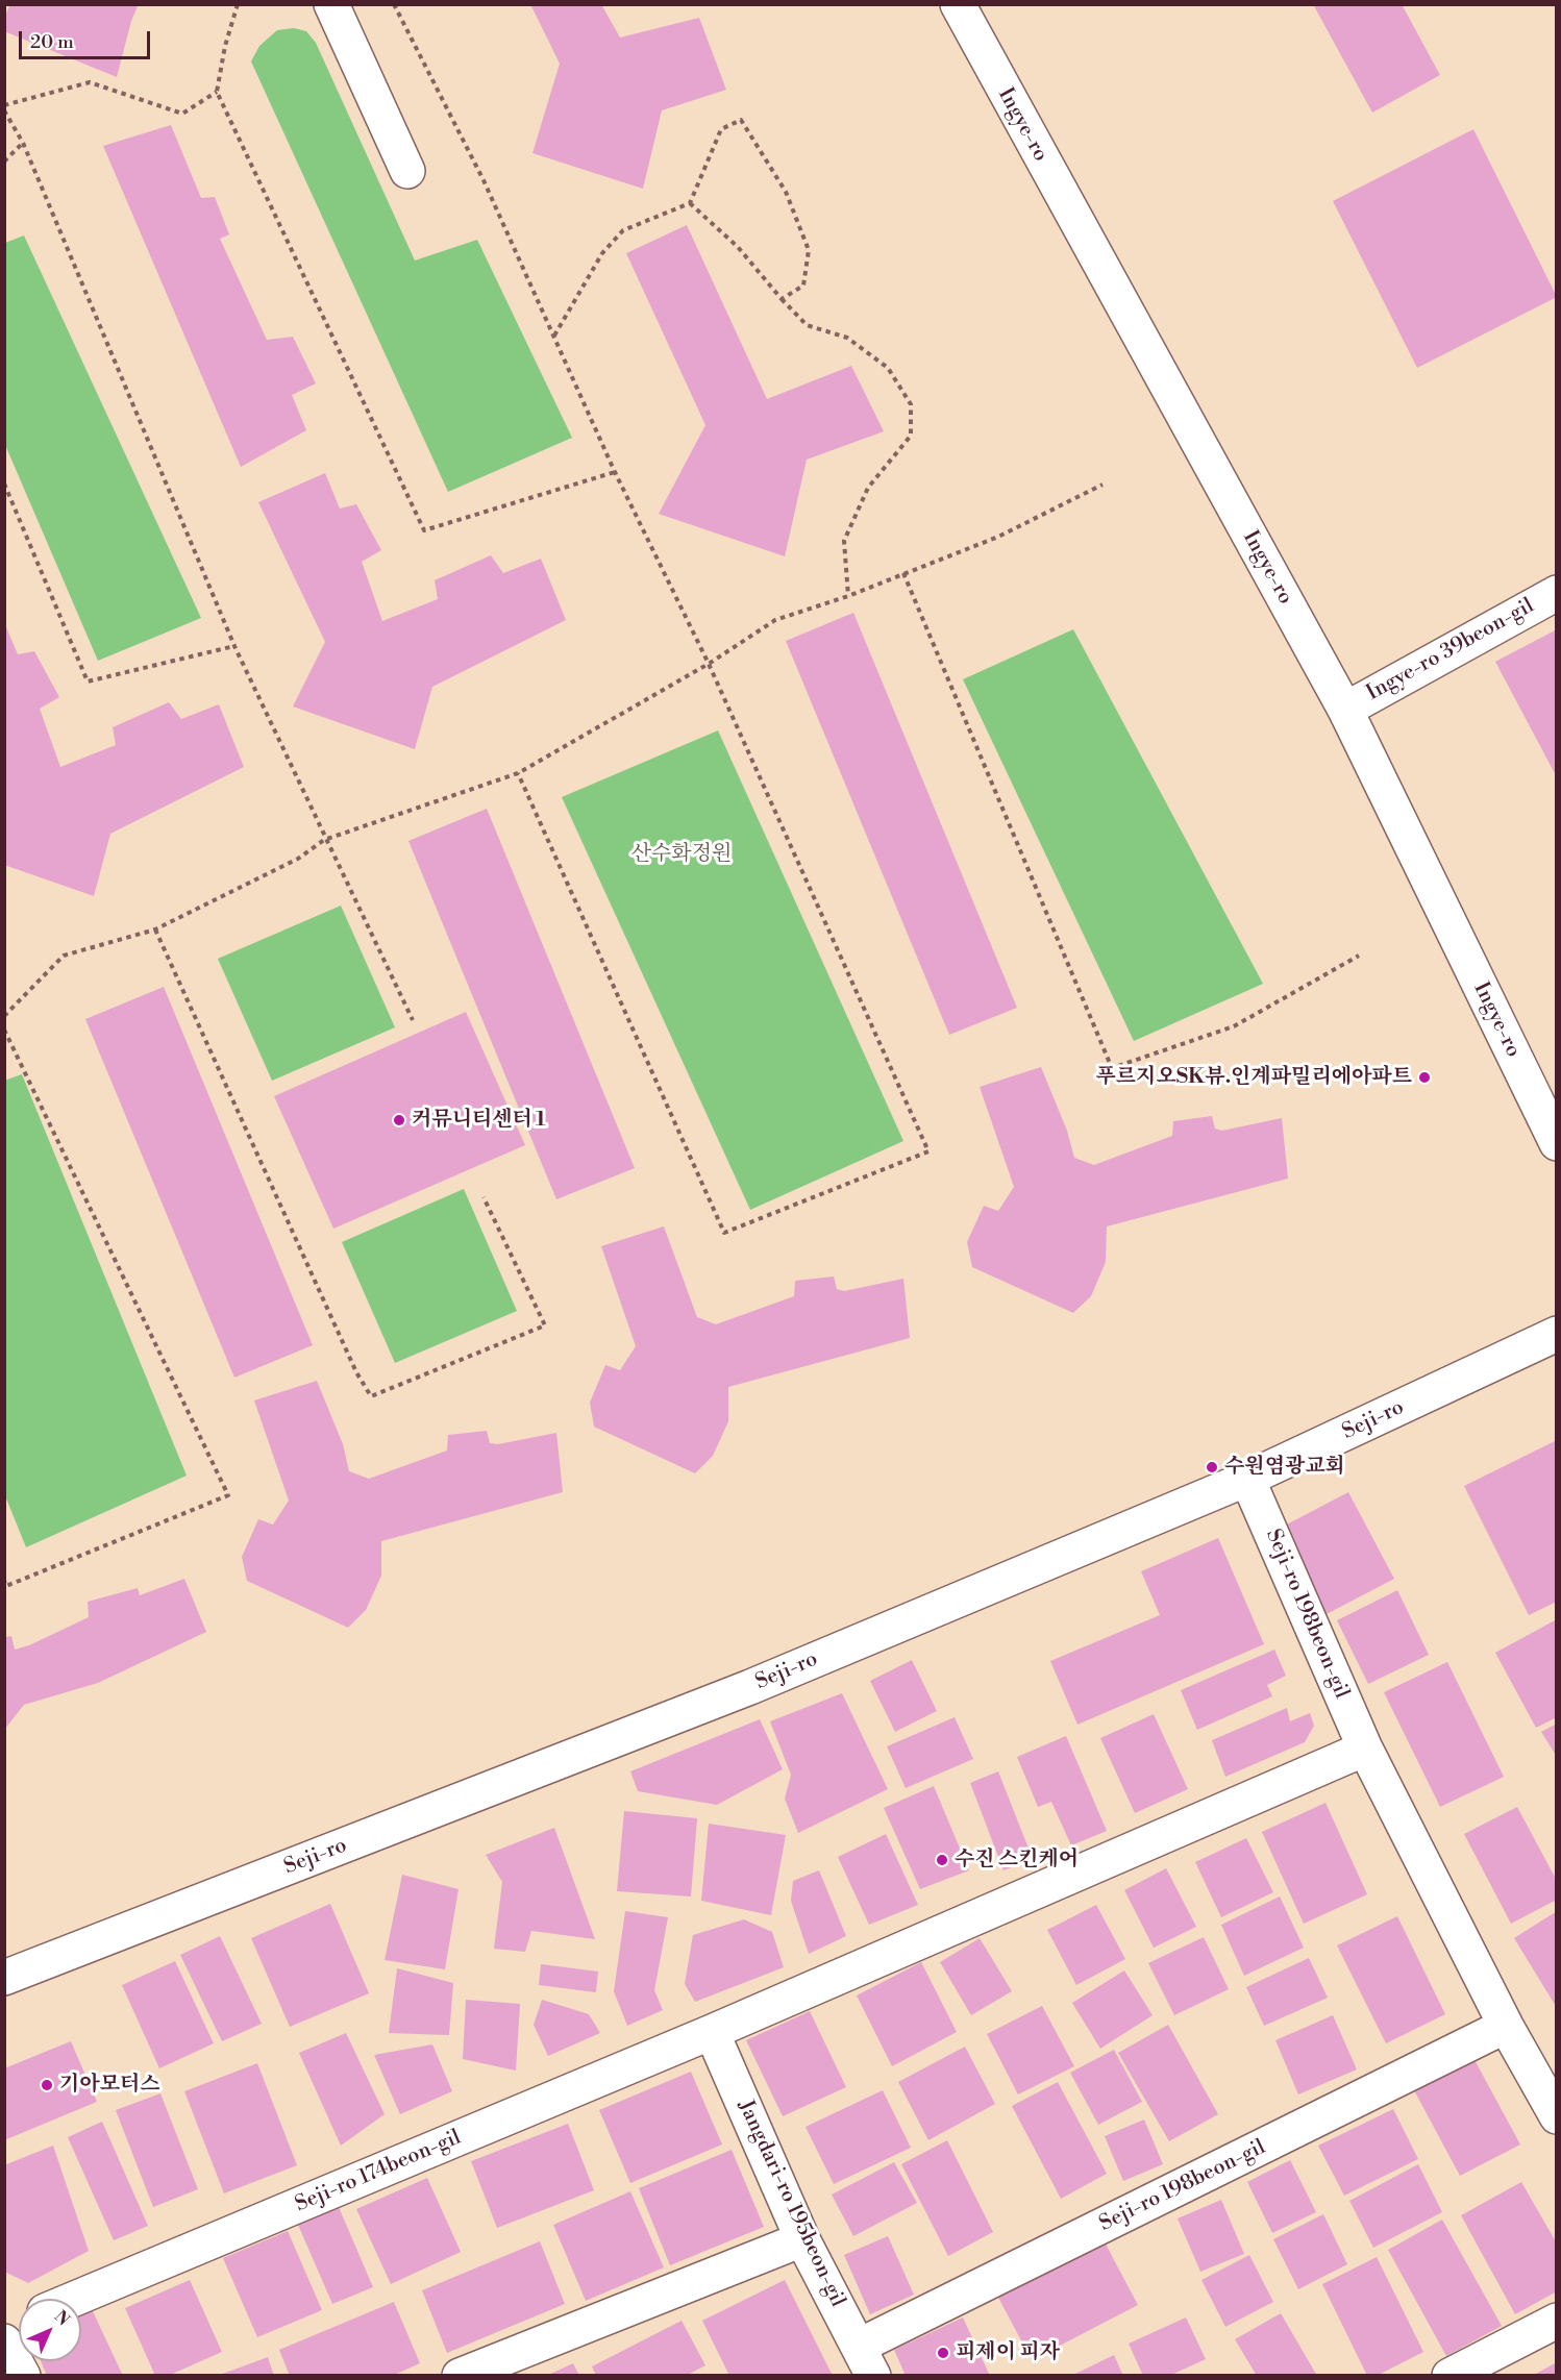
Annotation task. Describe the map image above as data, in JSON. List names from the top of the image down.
{
  "streets": {
    "street": [
      "Ingye-ro",
      "Ingye-ro 39beon-gil",
      "Seji-ro",
      "Seji-ro 198beon-gil",
      "Seji-ro 174beon-gil",
      "Jangdari-ro 195beon-gil"
    ]
  },
  "crossings": [
    ["Ingye-ro", "Ingye-ro 39beon-gil"],
    ["Seji-ro", "Seji-ro 198beon-gil"],
    ["Seji-ro 198beon-gil", "Jangdari-ro 195beon-gil"],
    ["Seji-ro 174beon-gil", "Jangdari-ro 195beon-gil"]
  ],
  "parks": ["산수화정원"],
  "places": [
    "푸르지오SK뷰.인계파밀리에아파트",
    "커뮤니티센터 1",
    "수원염광교회",
    "수진 스킨케어",
    "기아모터스",
    "피제이 피자"
  ],
  "scale_bar": "20 m",
  "north": "top right"
}
